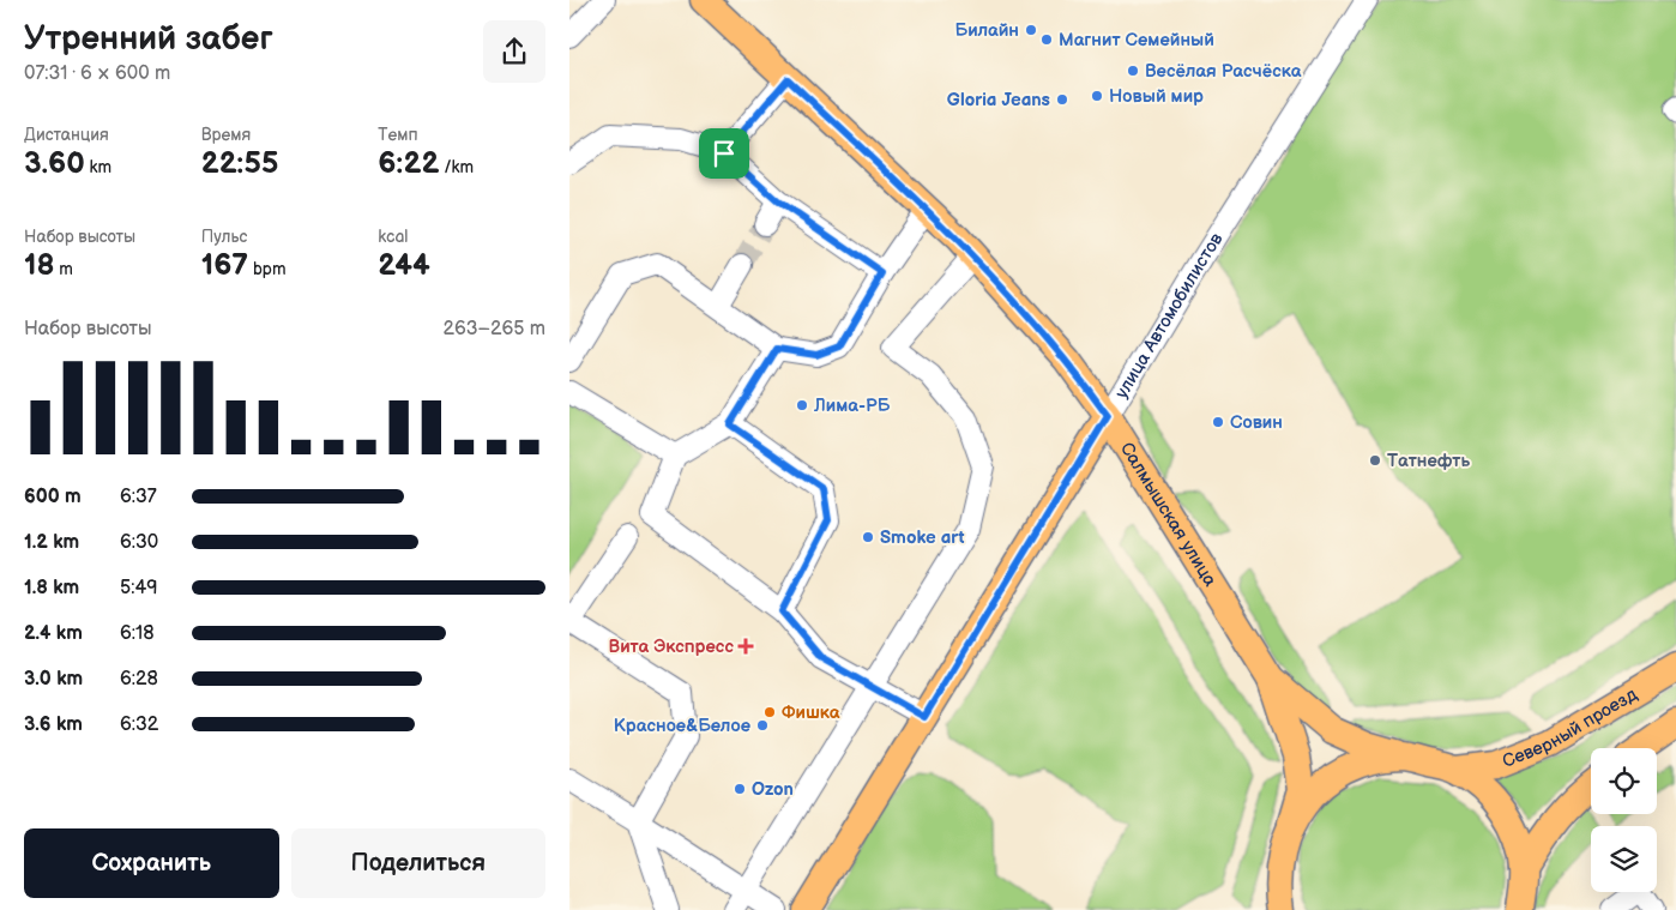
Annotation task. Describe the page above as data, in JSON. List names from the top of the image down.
{
  "streets": {
    "main road": ["улица Автомобилистов", "Салмышская улица", "Северный проезд"]
  },
  "crossings": [
    ["улица Автомобилистов", "Салмышская улица"]
  ],
  "places": {
    "other": [
      "Билайн",
      "Магнит Семейный",
      "Весёлая Расчёска",
      "Новый мир",
      "Gloria Jeans",
      "Лима-РБ",
      "Совин",
      "Татнефть",
      "Smoke art",
      "Фишка",
      "Красное&Белое",
      "Ozon"
    ],
    "health": ["Вита Экспресс"]
  },
  "page": {
    "heading": ["Утренний забег", "07:31 · 6 × 600 m"],
    "stats": [
      ["Дистанция", "3.60 km"],
      ["Время", "22:55"],
      ["Темп", "6:22 /km"],
      ["Набор высоты", "18 m"],
      ["Пульс", "167 bpm"],
      ["kcal", "244"]
    ],
    "chart": ["Набор высоты", "263–265 m"],
    "list": [
      {
        "name": "600 m",
        "note": "6:37"
      },
      {
        "name": "1.2 km",
        "note": "6:30"
      },
      {
        "name": "1.8 km",
        "note": "5:49"
      },
      {
        "name": "2.4 km",
        "note": "6:18"
      },
      {
        "name": "3.0 km",
        "note": "6:28"
      },
      {
        "name": "3.6 km",
        "note": "6:32"
      }
    ],
    "buttons": ["Сохранить", "Поделиться"]
  }
}
